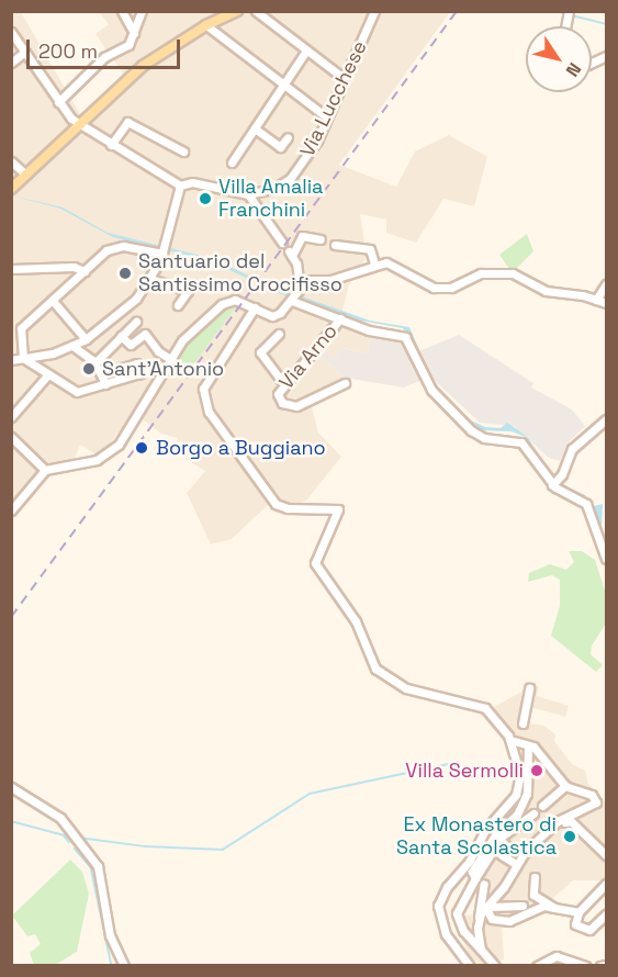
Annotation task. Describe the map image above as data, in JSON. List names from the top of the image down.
{
  "streets": {
    "street": ["Via Lucchese", "Via Arno"]
  },
  "places": [
    "Villa Amalia Franchini",
    "Santuario del Santissimo Crocifisso",
    "Sant'Antonio",
    "Borgo a Buggiano",
    "Villa Sermolli",
    "Ex Monastero di Santa Scolastica"
  ],
  "scale_bar": "200 m",
  "north": "bottom right"
}
